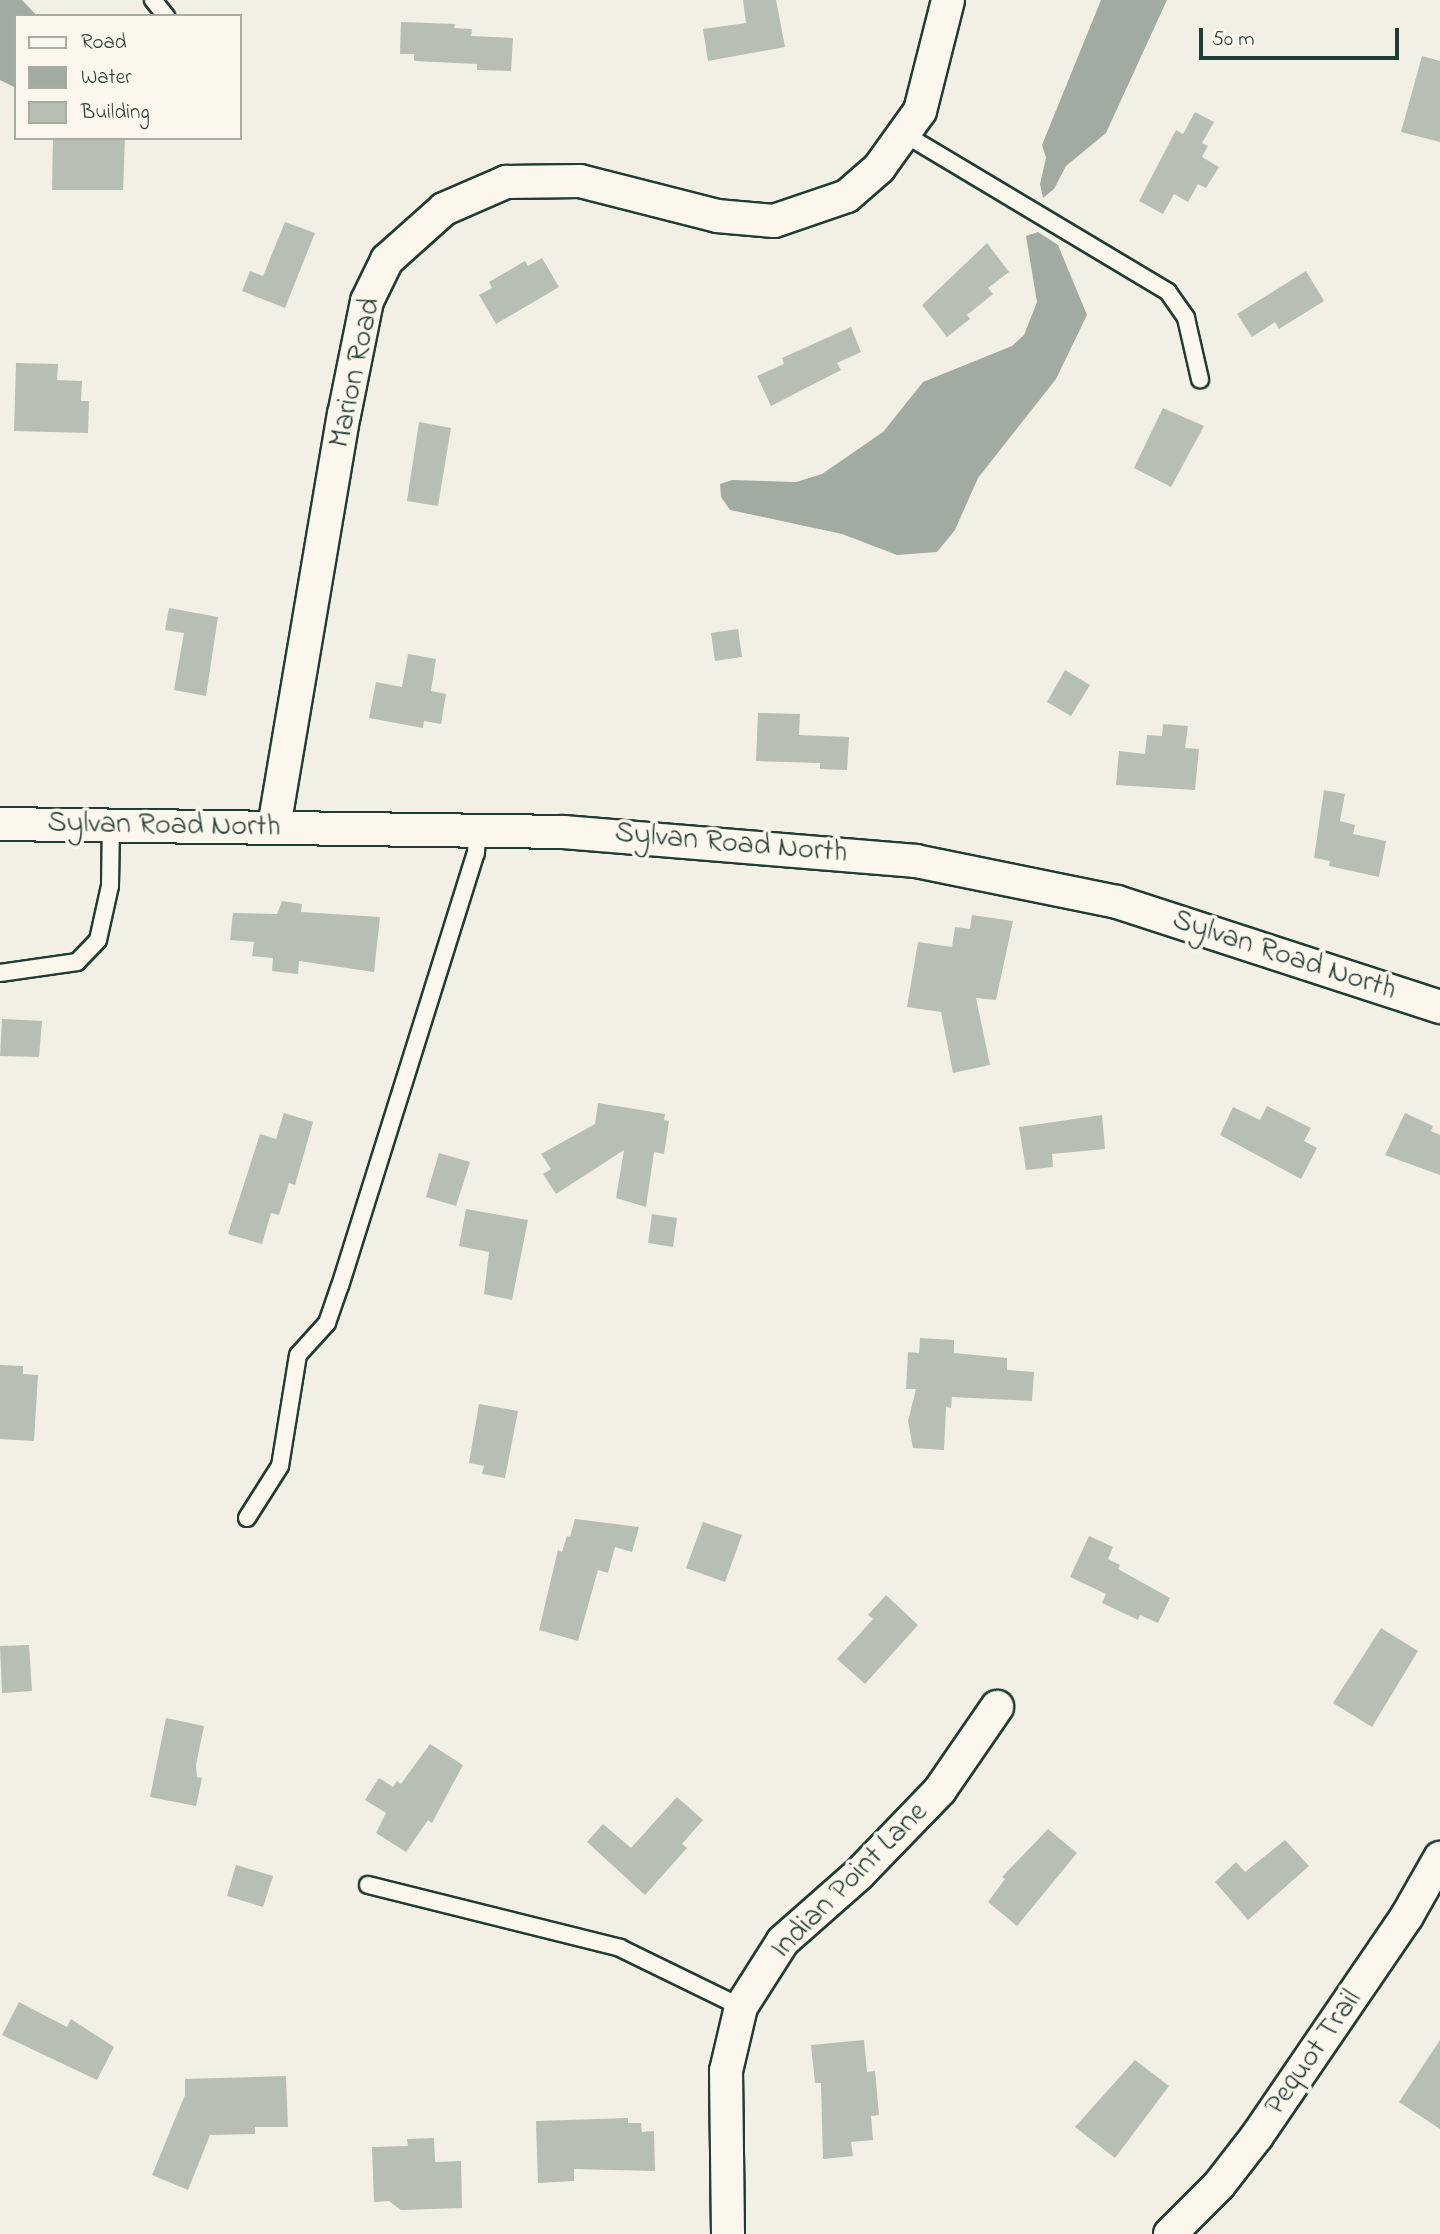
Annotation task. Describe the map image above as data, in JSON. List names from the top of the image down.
{
  "streets": {
    "street": [
      "Marion Road",
      "Sylvan Road North",
      "Indian Point Lane",
      "Pequot Trail"
    ]
  },
  "crossings": [
    ["Marion Road", "Sylvan Road North"]
  ],
  "legend": ["Road", "Water", "Building"],
  "scale_bar": "50 m"
}
